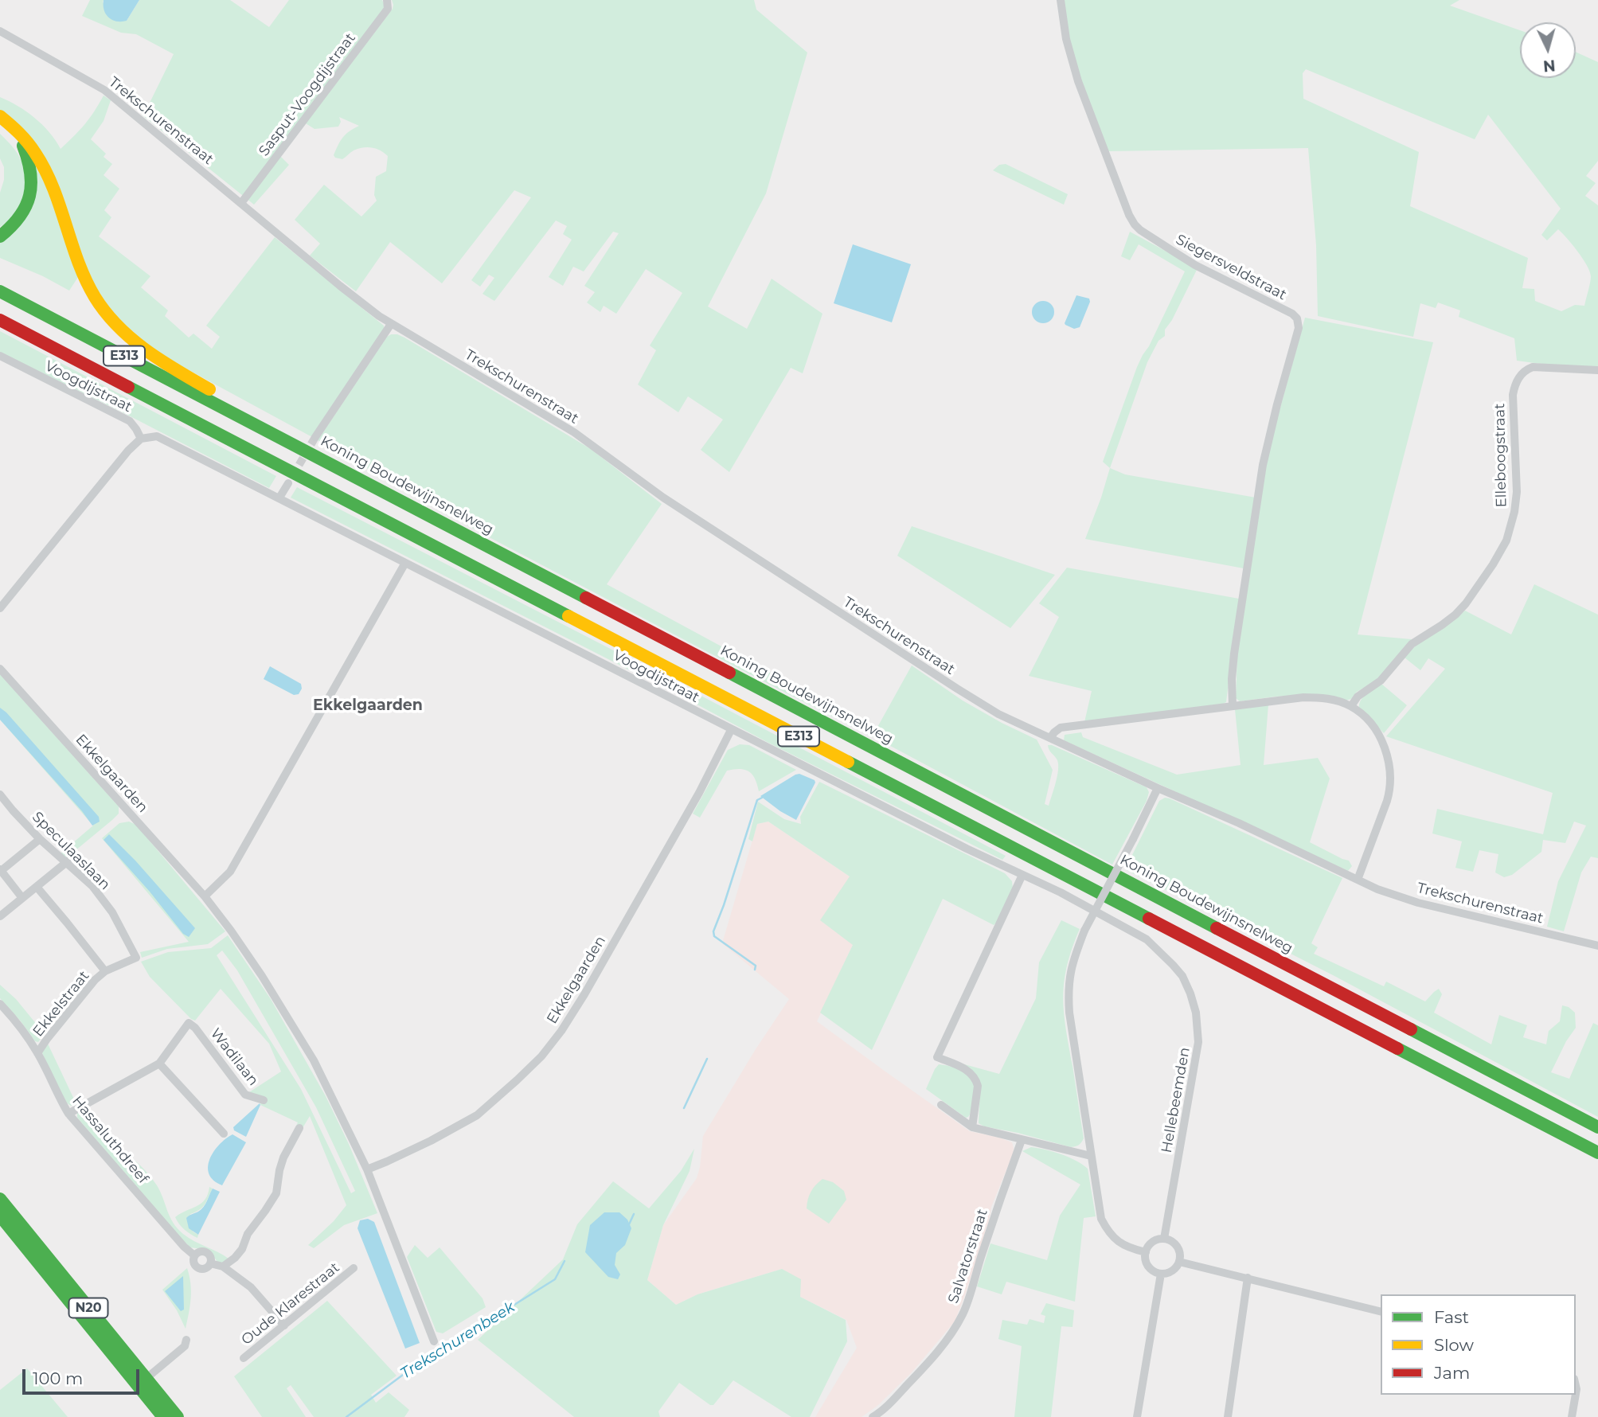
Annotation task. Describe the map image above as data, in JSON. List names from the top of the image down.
{
  "streets": {
    "main road": ["E313", "Koning Boudewijnsnelweg", "N20"],
    "street": [
      "Sasput-Voogdijstraat",
      "Trekschurenstraat",
      "Siegersveldstraat",
      "Voogdijstraat",
      "Elleboogstraat",
      "Ekkelgaarden",
      "Speculaaslaan",
      "Ekkelstraat",
      "Wadilaan",
      "Hellebeemden",
      "Hassaluthdreef",
      "Salvatorstraat",
      "Oude Klarestraat"
    ]
  },
  "crossings": [
    ["Sasput-Voogdijstraat", "Trekschurenstraat"],
    ["Voogdijstraat", "Ekkelgaarden"],
    ["Voogdijstraat", "Hellebeemden"],
    ["Speculaaslaan", "Ekkelstraat"],
    ["Ekkelstraat", "Hassaluthdreef"]
  ],
  "districts": ["Ekkelgaarden"],
  "water": ["Trekschurenbeek"],
  "legend": ["Fast", "Slow", "Jam"],
  "scale_bar": "100 m",
  "north": "bottom"
}
